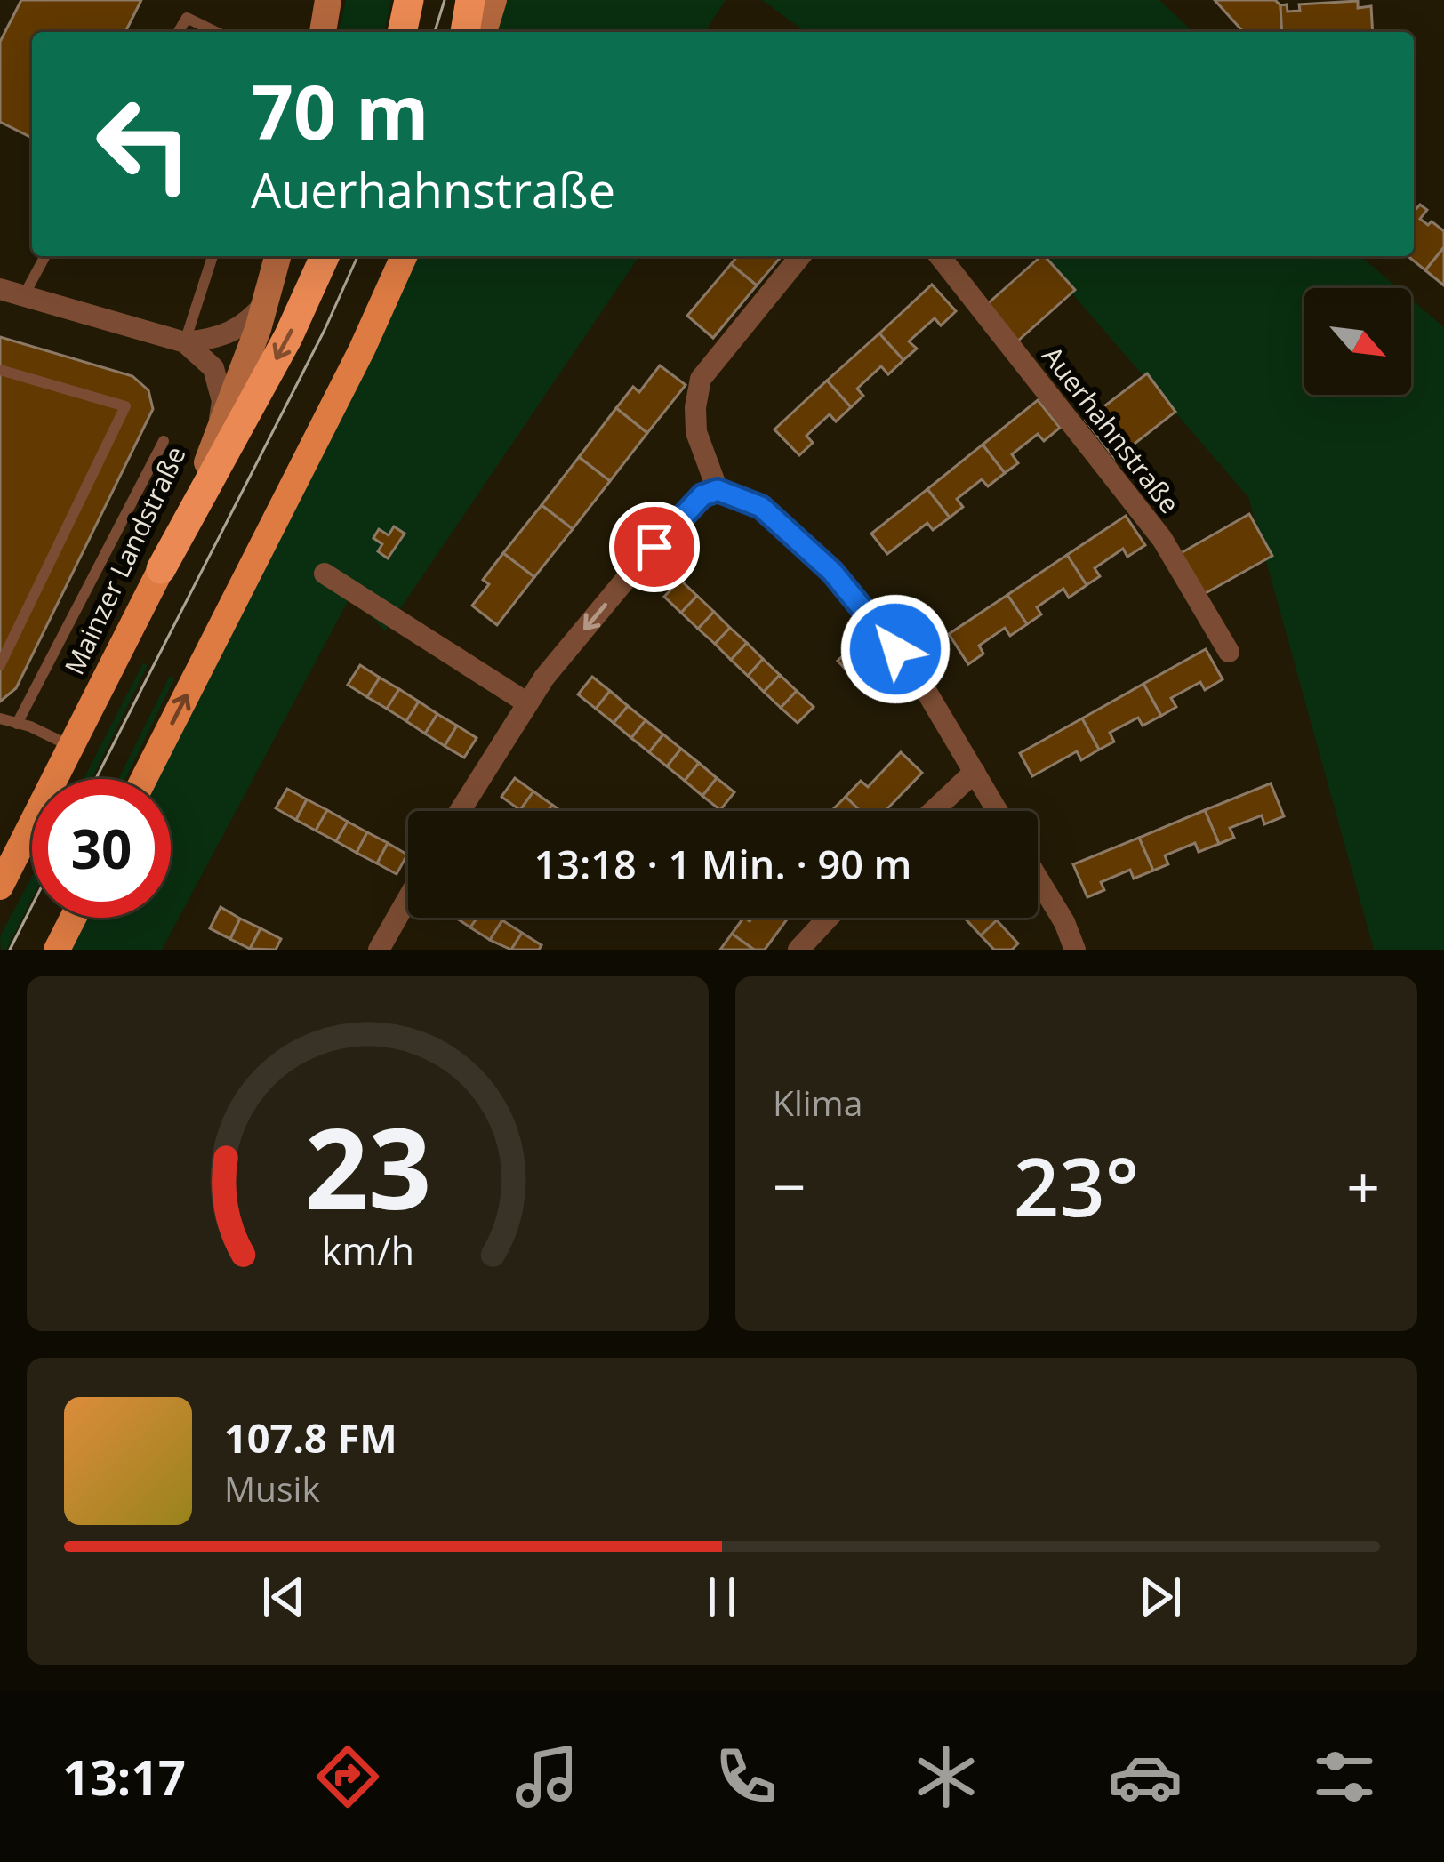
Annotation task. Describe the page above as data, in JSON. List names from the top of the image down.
{
  "streets": {
    "main road": ["Mainzer Landstraße"],
    "street": ["Auerhahnstraße"]
  },
  "north": "bottom right",
  "page": {
    "turn": ["70 m", "Auerhahnstraße"],
    "limit": "30",
    "trip": "13:18 · 1 Min. · 90 m",
    "tile": "Klima",
    "heat": ["−", "23°", "+"],
    "song": ["107.8 FM", "Musik"],
    "tabs": "13:17",
    "gauge": ["23", "km/h"]
  }
}
